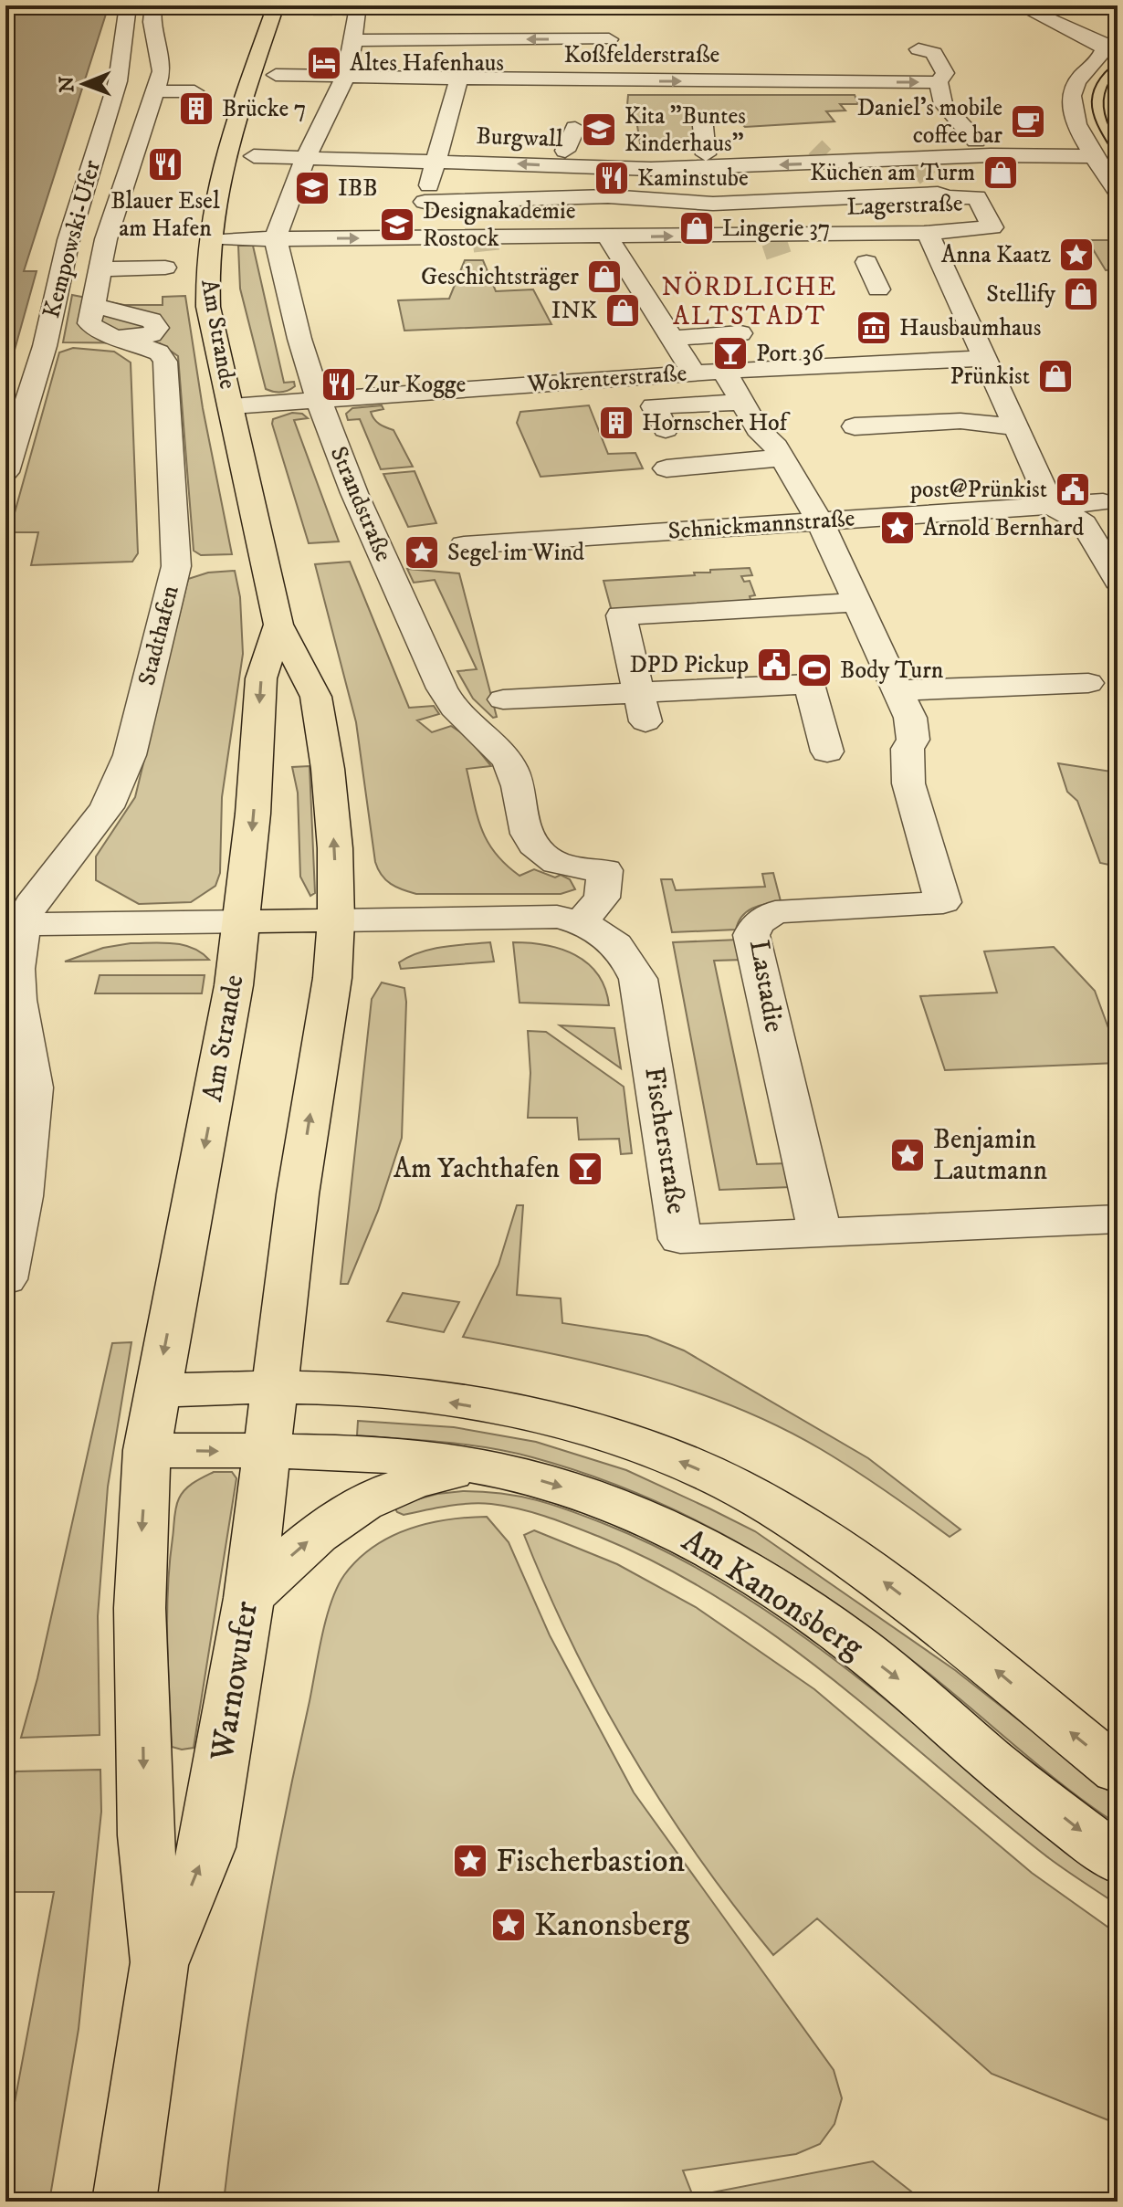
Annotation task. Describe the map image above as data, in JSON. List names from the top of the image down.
{
  "streets": {
    "main road": ["Am Strande", "Am Kanonsberg", "Warnowufer"],
    "street": [
      "Koßfelderstraße",
      "Burgwall",
      "Lagerstraße",
      "Kempowski-Ufer",
      "Wokrenterstraße",
      "Strandstraße",
      "Schnickmannstraße",
      "Stadthafen",
      "Lastadie",
      "Fischerstraße"
    ]
  },
  "crossings": [
    ["Koßfelderstraße", "Strandstraße"],
    ["Burgwall", "Lagerstraße"],
    ["Burgwall", "Strandstraße"],
    ["Lagerstraße", "Strandstraße"],
    ["Kempowski-Ufer", "Stadthafen"],
    ["Am Strande", "Wokrenterstraße"],
    ["Am Strande", "Fischerstraße"],
    ["Am Strande", "Am Kanonsberg"],
    ["Am Strande", "Warnowufer"],
    ["Wokrenterstraße", "Strandstraße"],
    ["Strandstraße", "Fischerstraße"],
    ["Lastadie", "Fischerstraße"],
    ["Am Kanonsberg", "Warnowufer"]
  ],
  "districts": ["NÖRDLICHE ALTSTADT"],
  "places": {
    "hotel": ["Altes Hafenhaus"],
    "building": ["Brücke 7", "Hornscher Hof"],
    "cafe": ["Daniel's mobile coffee bar"],
    "school or university": ["Kita \"Buntes Kinderhaus\"", "IBB", "Designakademie Rostock"],
    "restaurant": ["Blauer Esel am Hafen", "Kaminstube", "Zur Kogge"],
    "shop": [
      "Küchen am Turm",
      "Lingerie 37",
      "Geschichtsträger",
      "Stellify",
      "INK",
      "Prünkist"
    ],
    "place": [
      "Anna Kaatz",
      "Arnold Bernhard",
      "Segel im Wind",
      "Benjamin Lautmann",
      "Fischerbastion",
      "Kanonsberg"
    ],
    "museum": ["Hausbaumhaus"],
    "bar": ["Port 36", "Am Yachthafen"],
    "public building": ["post@Prünkist", "DPD Pickup"],
    "sports": ["Body Turn"]
  },
  "north": "left"
}
